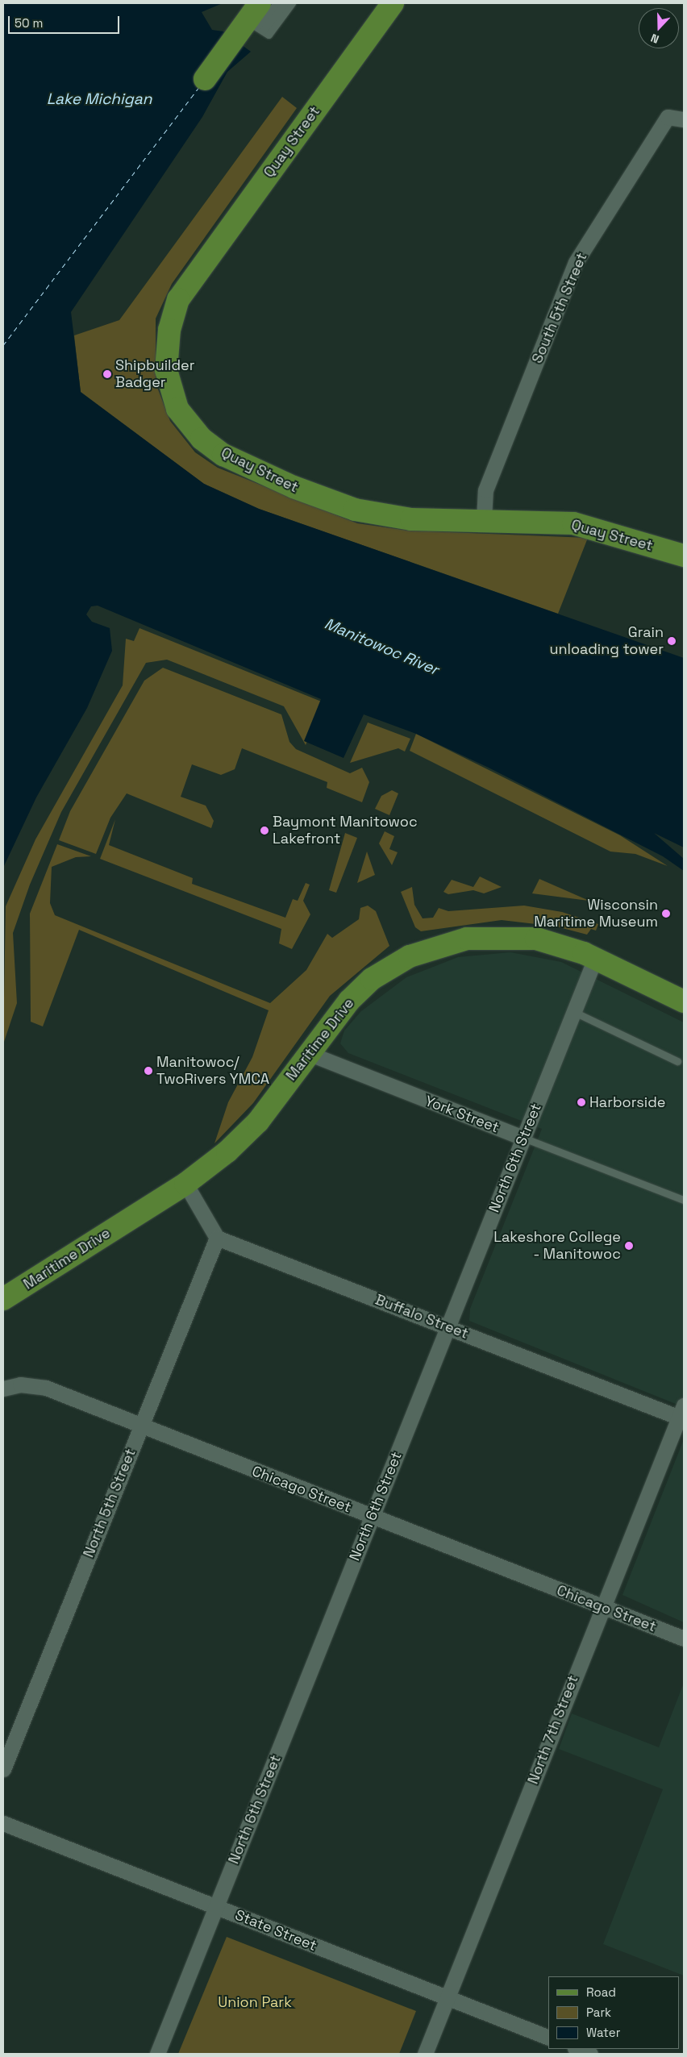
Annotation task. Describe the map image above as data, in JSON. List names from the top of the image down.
{
  "streets": {
    "main road": ["Quay Street", "Maritime Drive"],
    "street": [
      "South 5th Street",
      "York Street",
      "North 6th Street",
      "Buffalo Street",
      "Chicago Street",
      "North 5th Street",
      "North 7th Street",
      "State Street"
    ]
  },
  "crossings": [
    ["Quay Street", "South 5th Street"],
    ["Maritime Drive", "York Street"],
    ["Maritime Drive", "North 6th Street"],
    ["York Street", "North 6th Street"],
    ["North 6th Street", "Buffalo Street"],
    ["North 6th Street", "Chicago Street"],
    ["North 6th Street", "State Street"],
    ["Buffalo Street", "North 5th Street"],
    ["Buffalo Street", "North 7th Street"],
    ["Chicago Street", "North 5th Street"],
    ["Chicago Street", "North 7th Street"],
    ["North 7th Street", "State Street"]
  ],
  "water": ["Lake Michigan", "Manitowoc River"],
  "parks": ["Union Park"],
  "places": [
    "Shipbuilder Badger",
    "Grain unloading tower",
    "Baymont Manitowoc Lakefront",
    "Wisconsin Maritime Museum",
    "Manitowoc/ TwoRivers YMCA",
    "Harborside",
    "Lakeshore College - Manitowoc"
  ],
  "legend": ["Road", "Park", "Water"],
  "scale_bar": "50 m",
  "north": "bottom"
}
